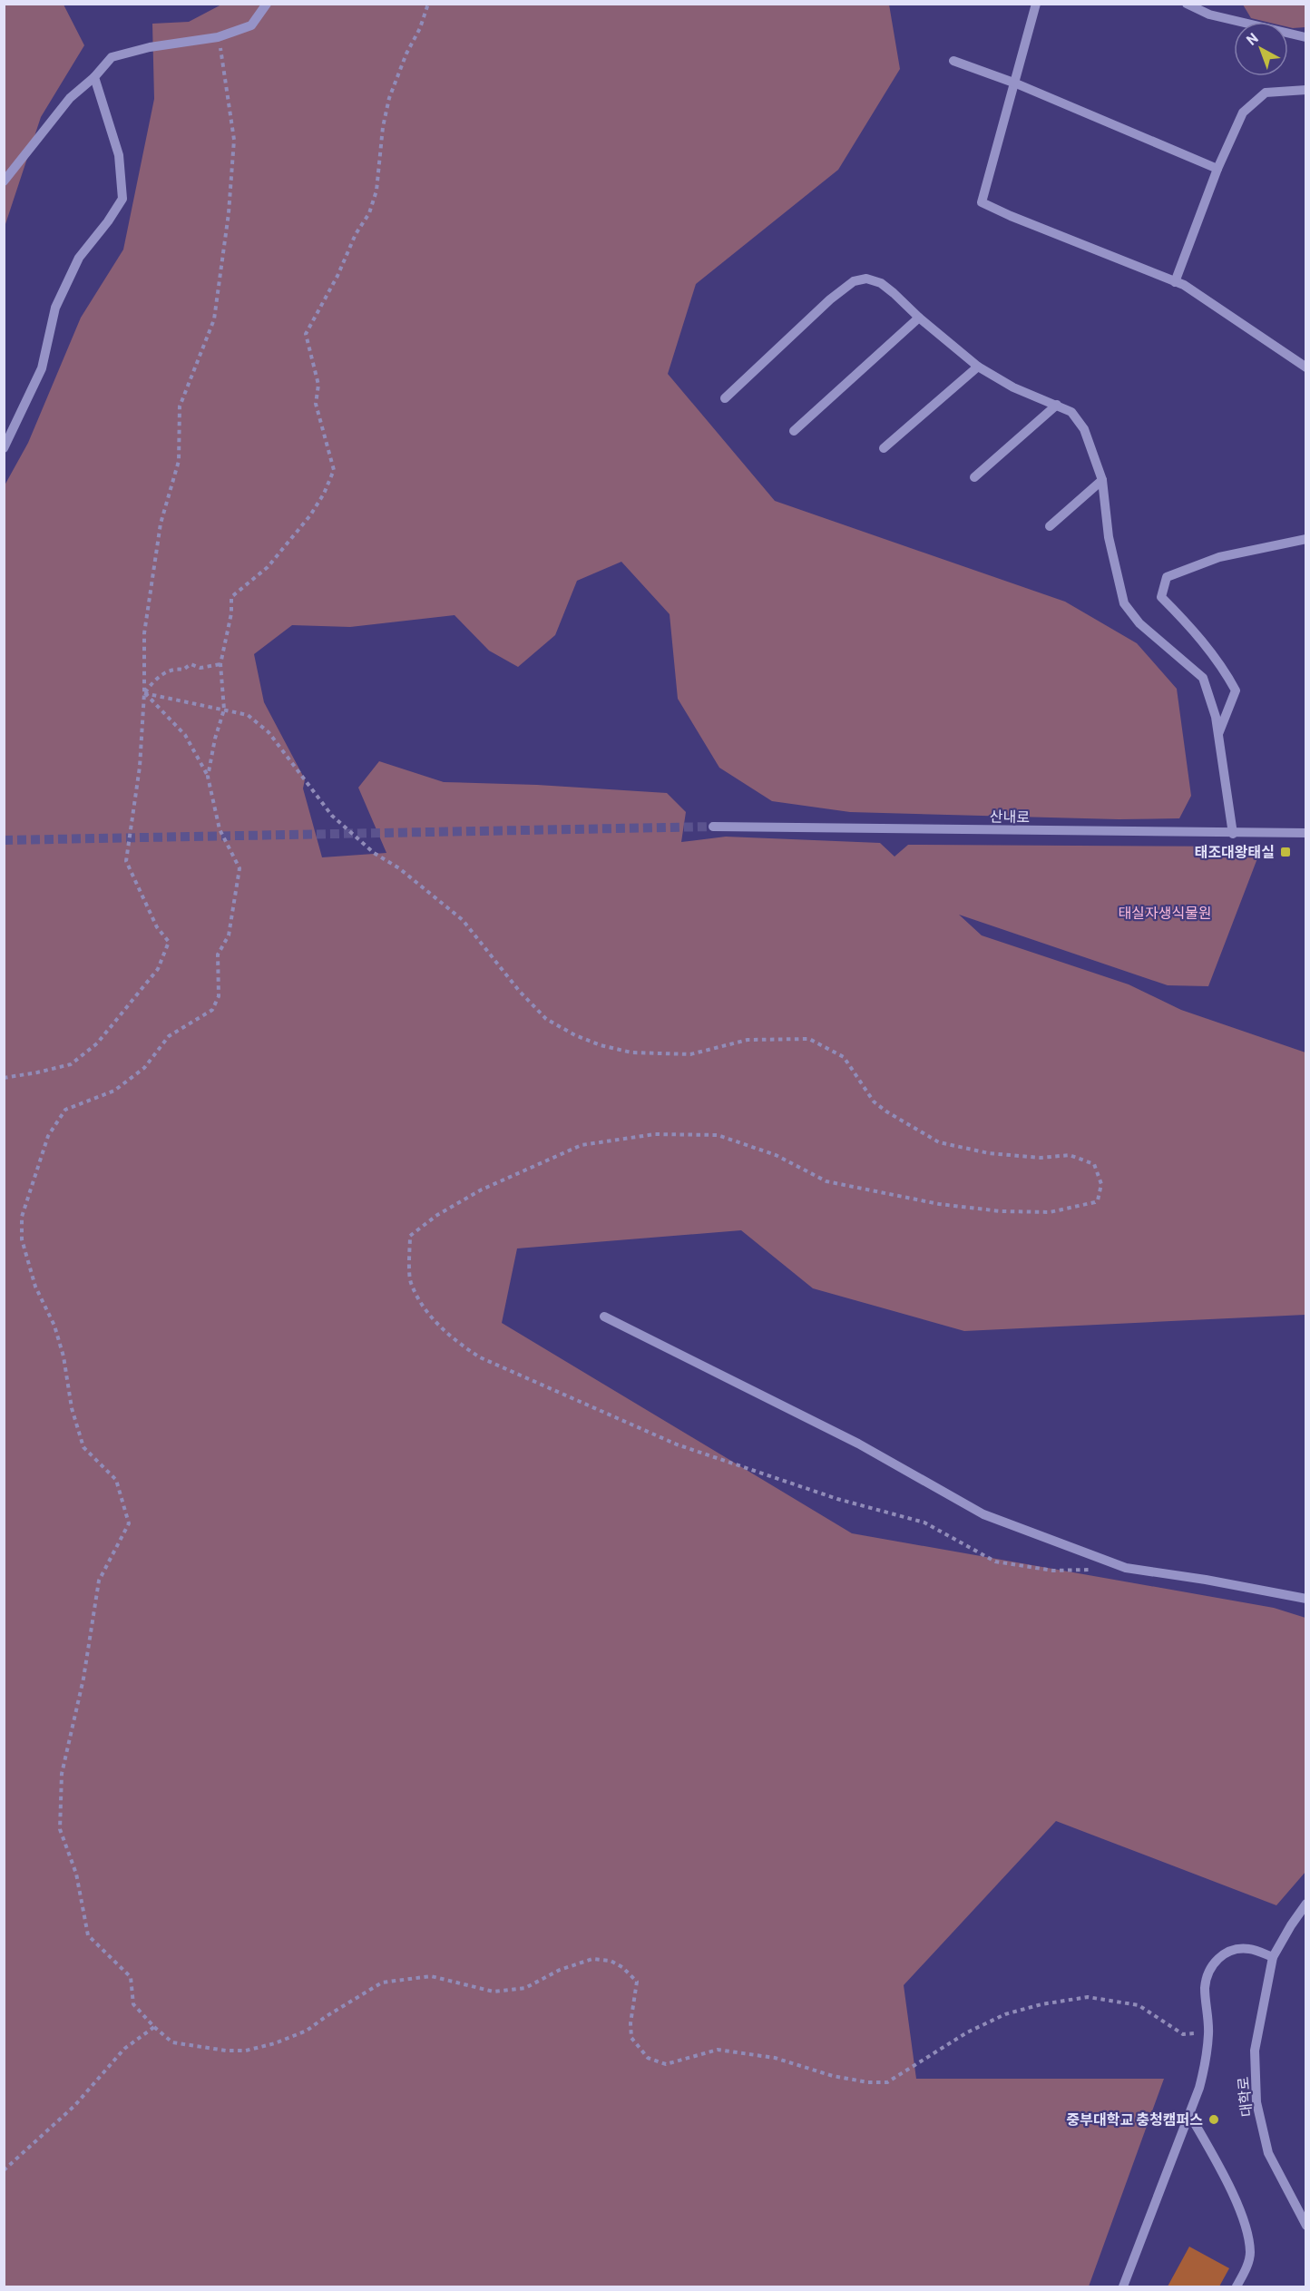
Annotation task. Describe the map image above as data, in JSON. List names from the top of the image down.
{
  "streets": {
    "street": ["산내로", "대학로"]
  },
  "parks": ["태실자생식물원"],
  "places": {
    "transit": ["태조대왕태실"],
    "other": ["중부대학교 충청캠퍼스"]
  },
  "north": "top left"
}
